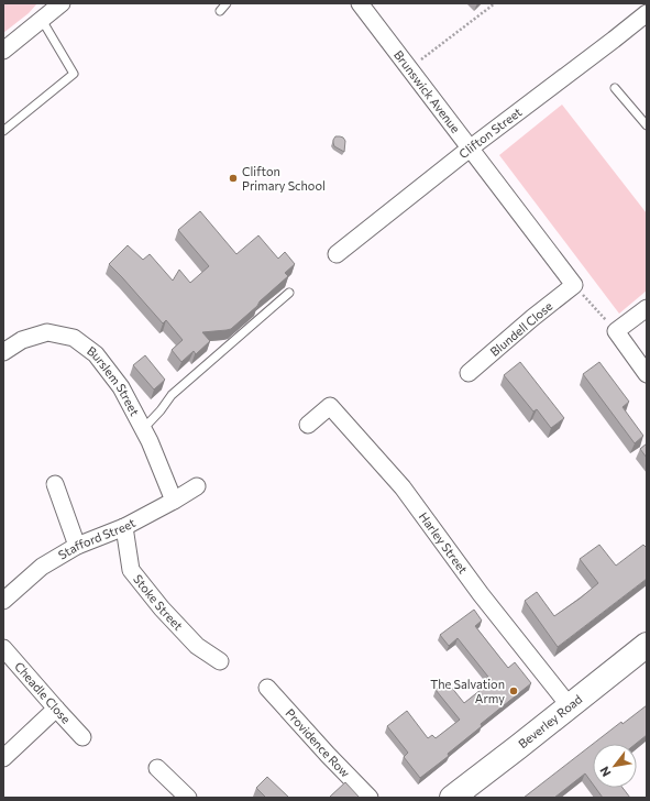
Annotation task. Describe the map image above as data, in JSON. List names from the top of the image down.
{
  "streets": {
    "main road": ["Beverley Road"],
    "street": [
      "Brunswick Avenue",
      "Clifton Street",
      "Blundell Close",
      "Burslem Street",
      "Stafford Street",
      "Harley Street",
      "Stoke Street",
      "Cheadle Close",
      "Providence Row"
    ]
  },
  "crossings": [
    ["Brunswick Avenue", "Clifton Street"],
    ["Brunswick Avenue", "Blundell Close"],
    ["Burslem Street", "Stafford Street"],
    ["Stafford Street", "Stoke Street"],
    ["Harley Street", "Beverley Road"]
  ],
  "places": ["Clifton Primary School", "The Salvation Army"],
  "north": "bottom left"
}
